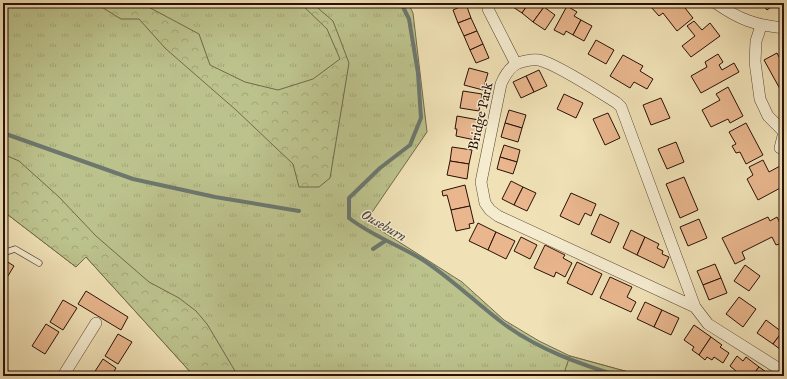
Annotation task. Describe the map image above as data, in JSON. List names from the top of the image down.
{
  "streets": {
    "street": ["Bridge Park"]
  },
  "water": ["Ouseburn"]
}
